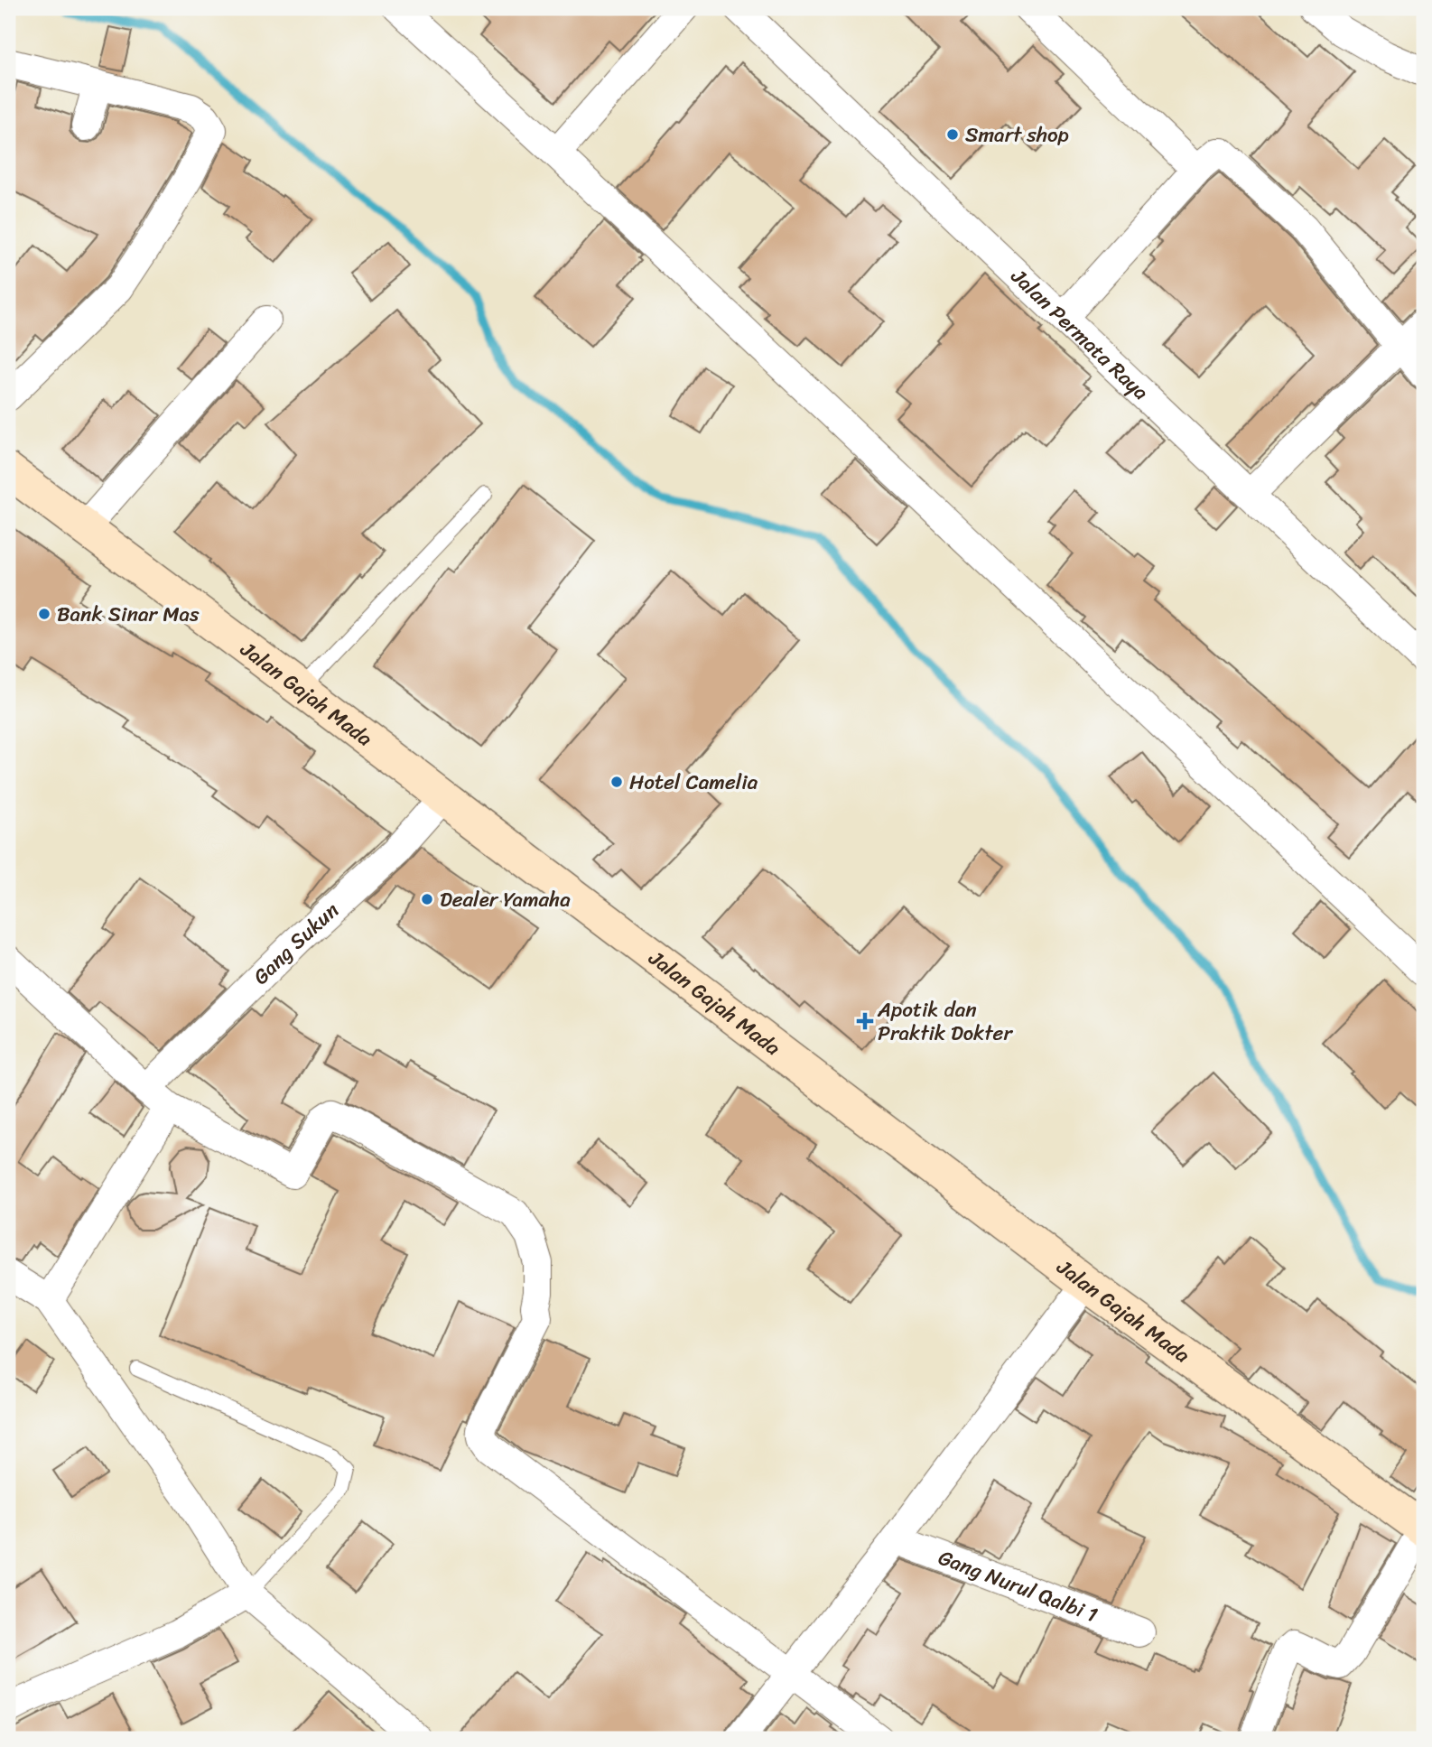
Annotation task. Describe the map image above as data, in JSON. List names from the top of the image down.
{
  "streets": {
    "main road": ["Jalan Gajah Mada"],
    "street": ["Jalan Permata Raya", "Gang Sukun", "Gang Nurul Qalbi 1"]
  },
  "crossings": [
    ["Jalan Gajah Mada", "Gang Sukun"]
  ],
  "places": {
    "other": [
      "Smart shop",
      "Bank Sinar Mas",
      "Hotel Camelia",
      "Dealer Yamaha"
    ],
    "health": ["Apotik dan Praktik Dokter"]
  }
}
